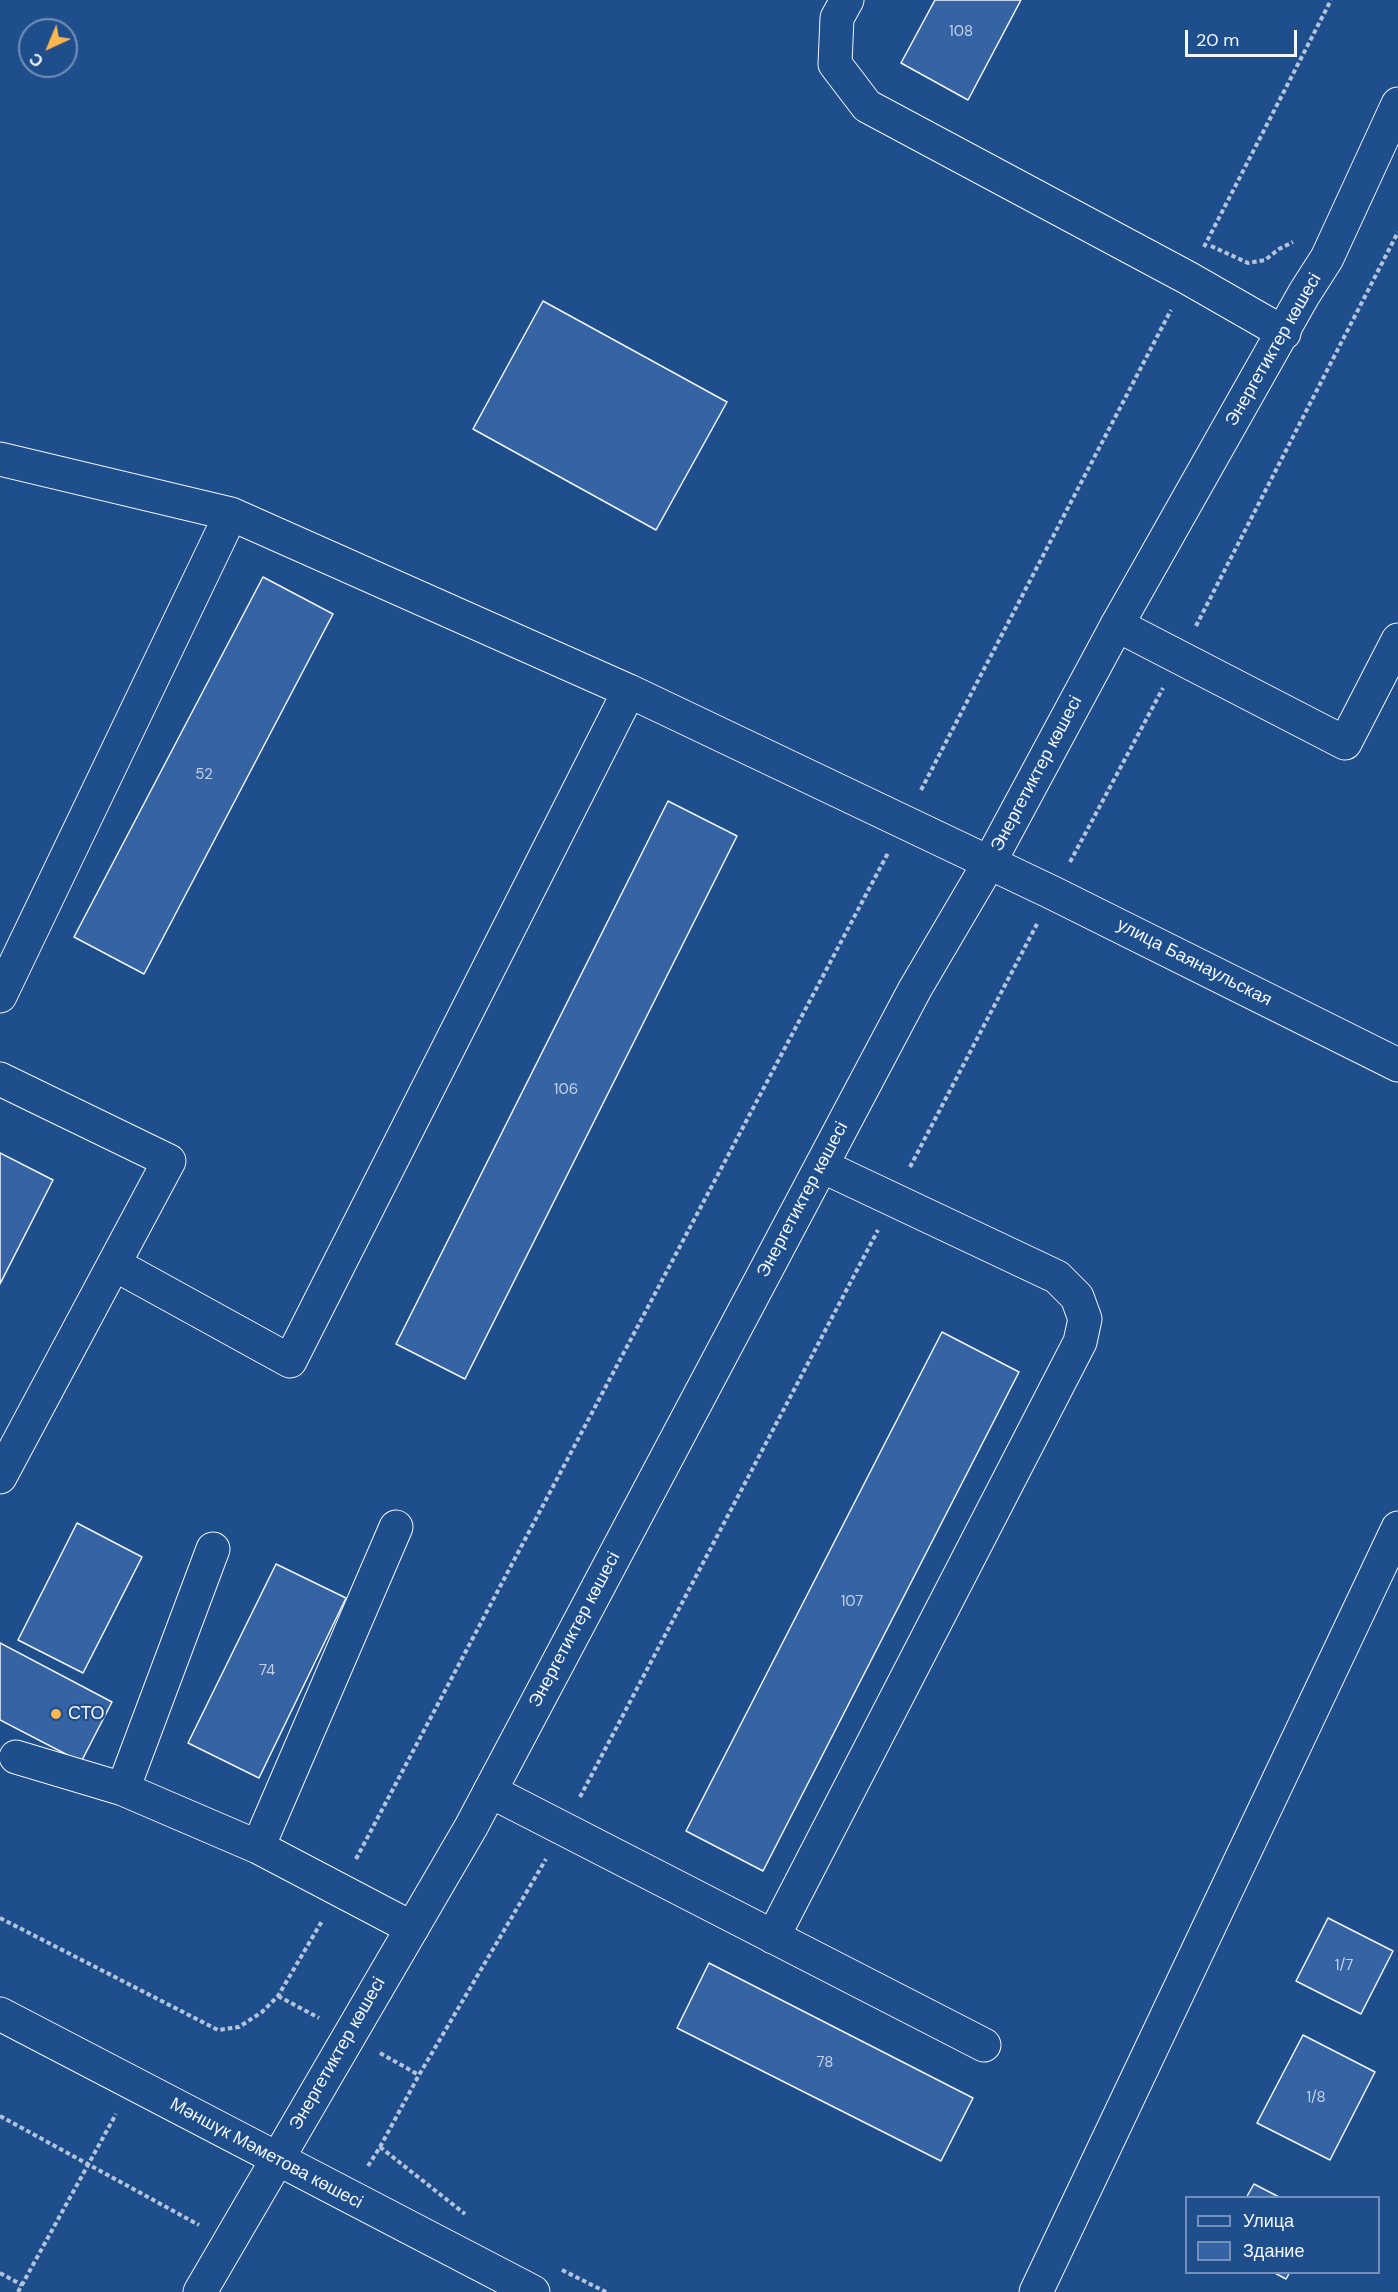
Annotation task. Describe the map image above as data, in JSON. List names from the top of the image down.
{
  "streets": {
    "street": ["Энергетиктер көшесі", "улица Баянаульская", "Мәншүк Мәметова көшесі"]
  },
  "crossings": [
    ["Энергетиктер көшесі", "улица Баянаульская"],
    ["Энергетиктер көшесі", "Мәншүк Мәметова көшесі"]
  ],
  "places": ["СТО"],
  "house_numbers": [
    "108",
    "52",
    "106",
    "107",
    "74",
    "1/7",
    "78",
    "1/8"
  ],
  "legend": ["Улица", "Здание"],
  "scale_bar": "20 m",
  "north": "bottom left"
}
